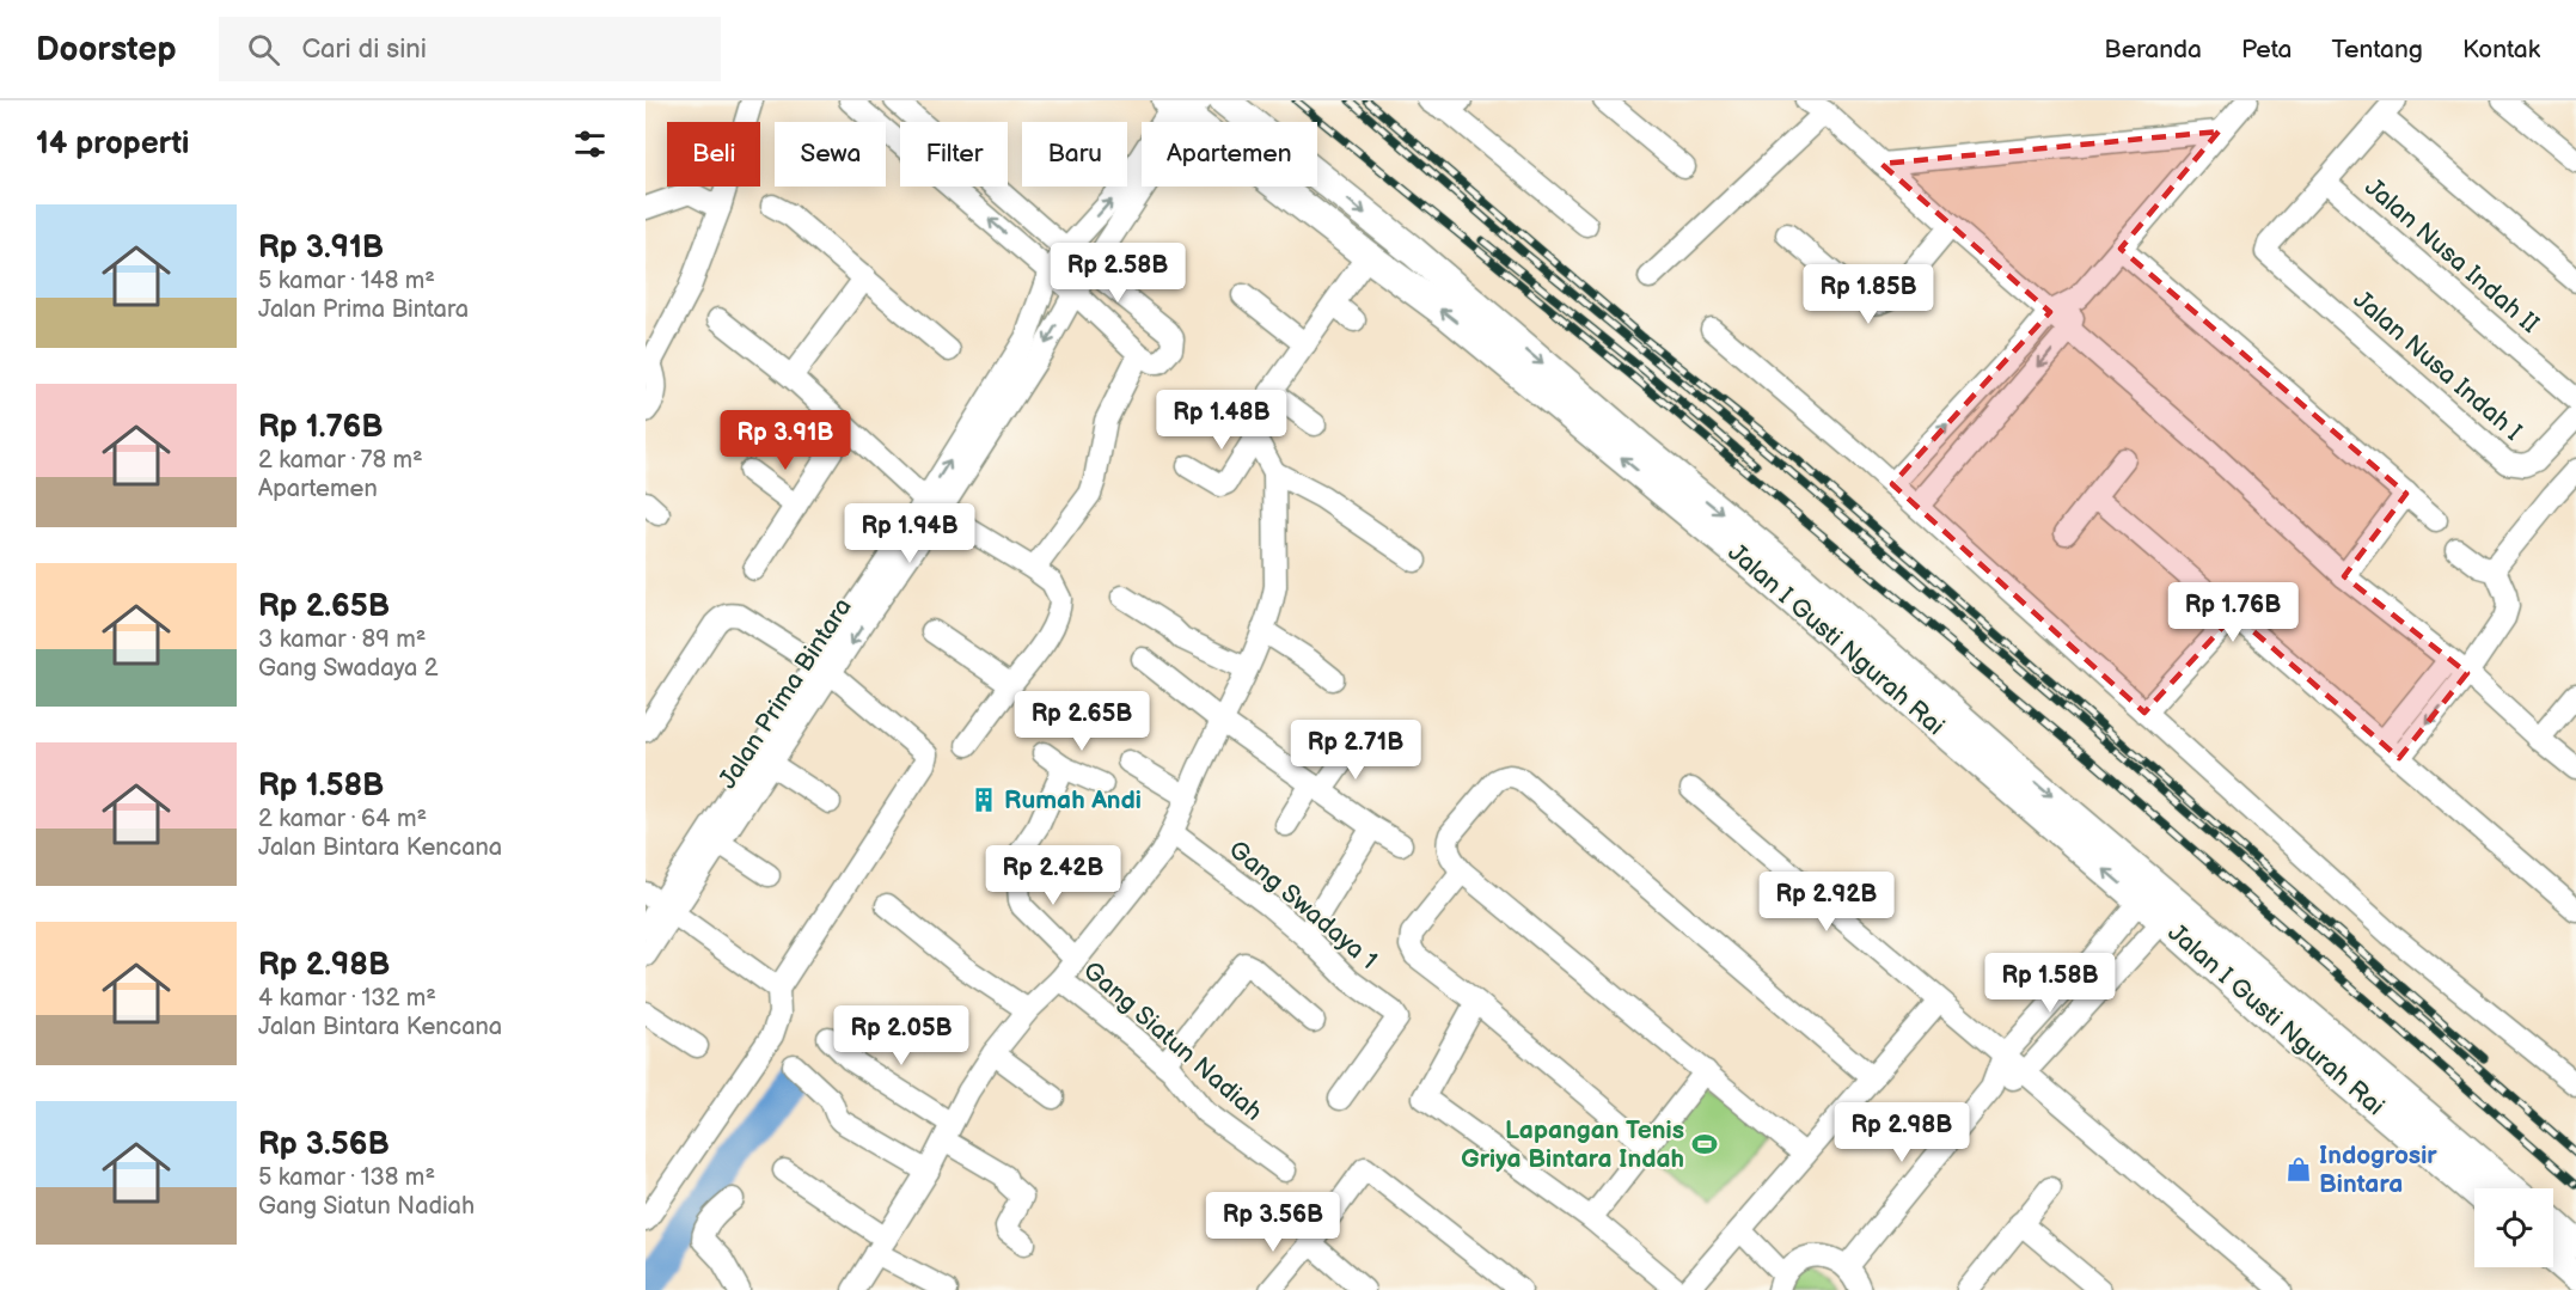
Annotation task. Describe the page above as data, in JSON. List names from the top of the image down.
{
  "streets": {
    "main road": ["Jalan I Gusti Ngurah Rai"],
    "street": [
      "Jalan Nusa Indah II",
      "Jalan Nusa Indah I",
      "Jalan Prima Bintara",
      "Gang Swadaya 1",
      "Gang Siatun Nadiah"
    ]
  },
  "crossings": [
    ["Jalan Nusa Indah II", "Jalan Nusa Indah I"],
    ["Jalan I Gusti Ngurah Rai", "Jalan Prima Bintara"]
  ],
  "places": {
    "building": ["Rumah Andi"],
    "sports": ["Lapangan Tenis Griya Bintara Indah"],
    "shop": ["Indogrosir Bintara"]
  },
  "page": {
    "header": "Doorstep",
    "search": "Cari di sini",
    "nav": [
      "Beranda",
      "Peta",
      "Tentang",
      "Kontak"
    ],
    "heading": "14 properti",
    "chip": [
      "Beli",
      "Sewa",
      "Filter",
      "Baru",
      "Apartemen"
    ],
    "list": [
      {
        "name": "Rp 3.91B",
        "note": "5 kamar · 148 m² · Jalan Prima Bintara"
      },
      {
        "name": "Rp 1.76B",
        "note": "2 kamar · 78 m² · Apartemen"
      },
      {
        "name": "Rp 2.65B",
        "note": "3 kamar · 89 m² · Gang Swadaya 2"
      },
      {
        "name": "Rp 1.58B",
        "note": "2 kamar · 64 m² · Jalan Bintara Kencana"
      },
      {
        "name": "Rp 2.98B",
        "note": "4 kamar · 132 m² · Jalan Bintara Kencana"
      },
      {
        "name": "Rp 3.56B",
        "note": "5 kamar · 138 m² · Gang Siatun Nadiah"
      }
    ],
    "price": [
      "Rp 2.58B",
      "Rp 1.85B",
      "Rp 1.48B",
      "Rp 3.91B",
      "Rp 1.94B",
      "Rp 1.76B",
      "Rp 2.65B",
      "Rp 2.71B",
      "Rp 2.42B",
      "Rp 2.92B",
      "Rp 1.58B",
      "Rp 2.05B",
      "Rp 2.98B",
      "Rp 3.56B"
    ]
  }
}
